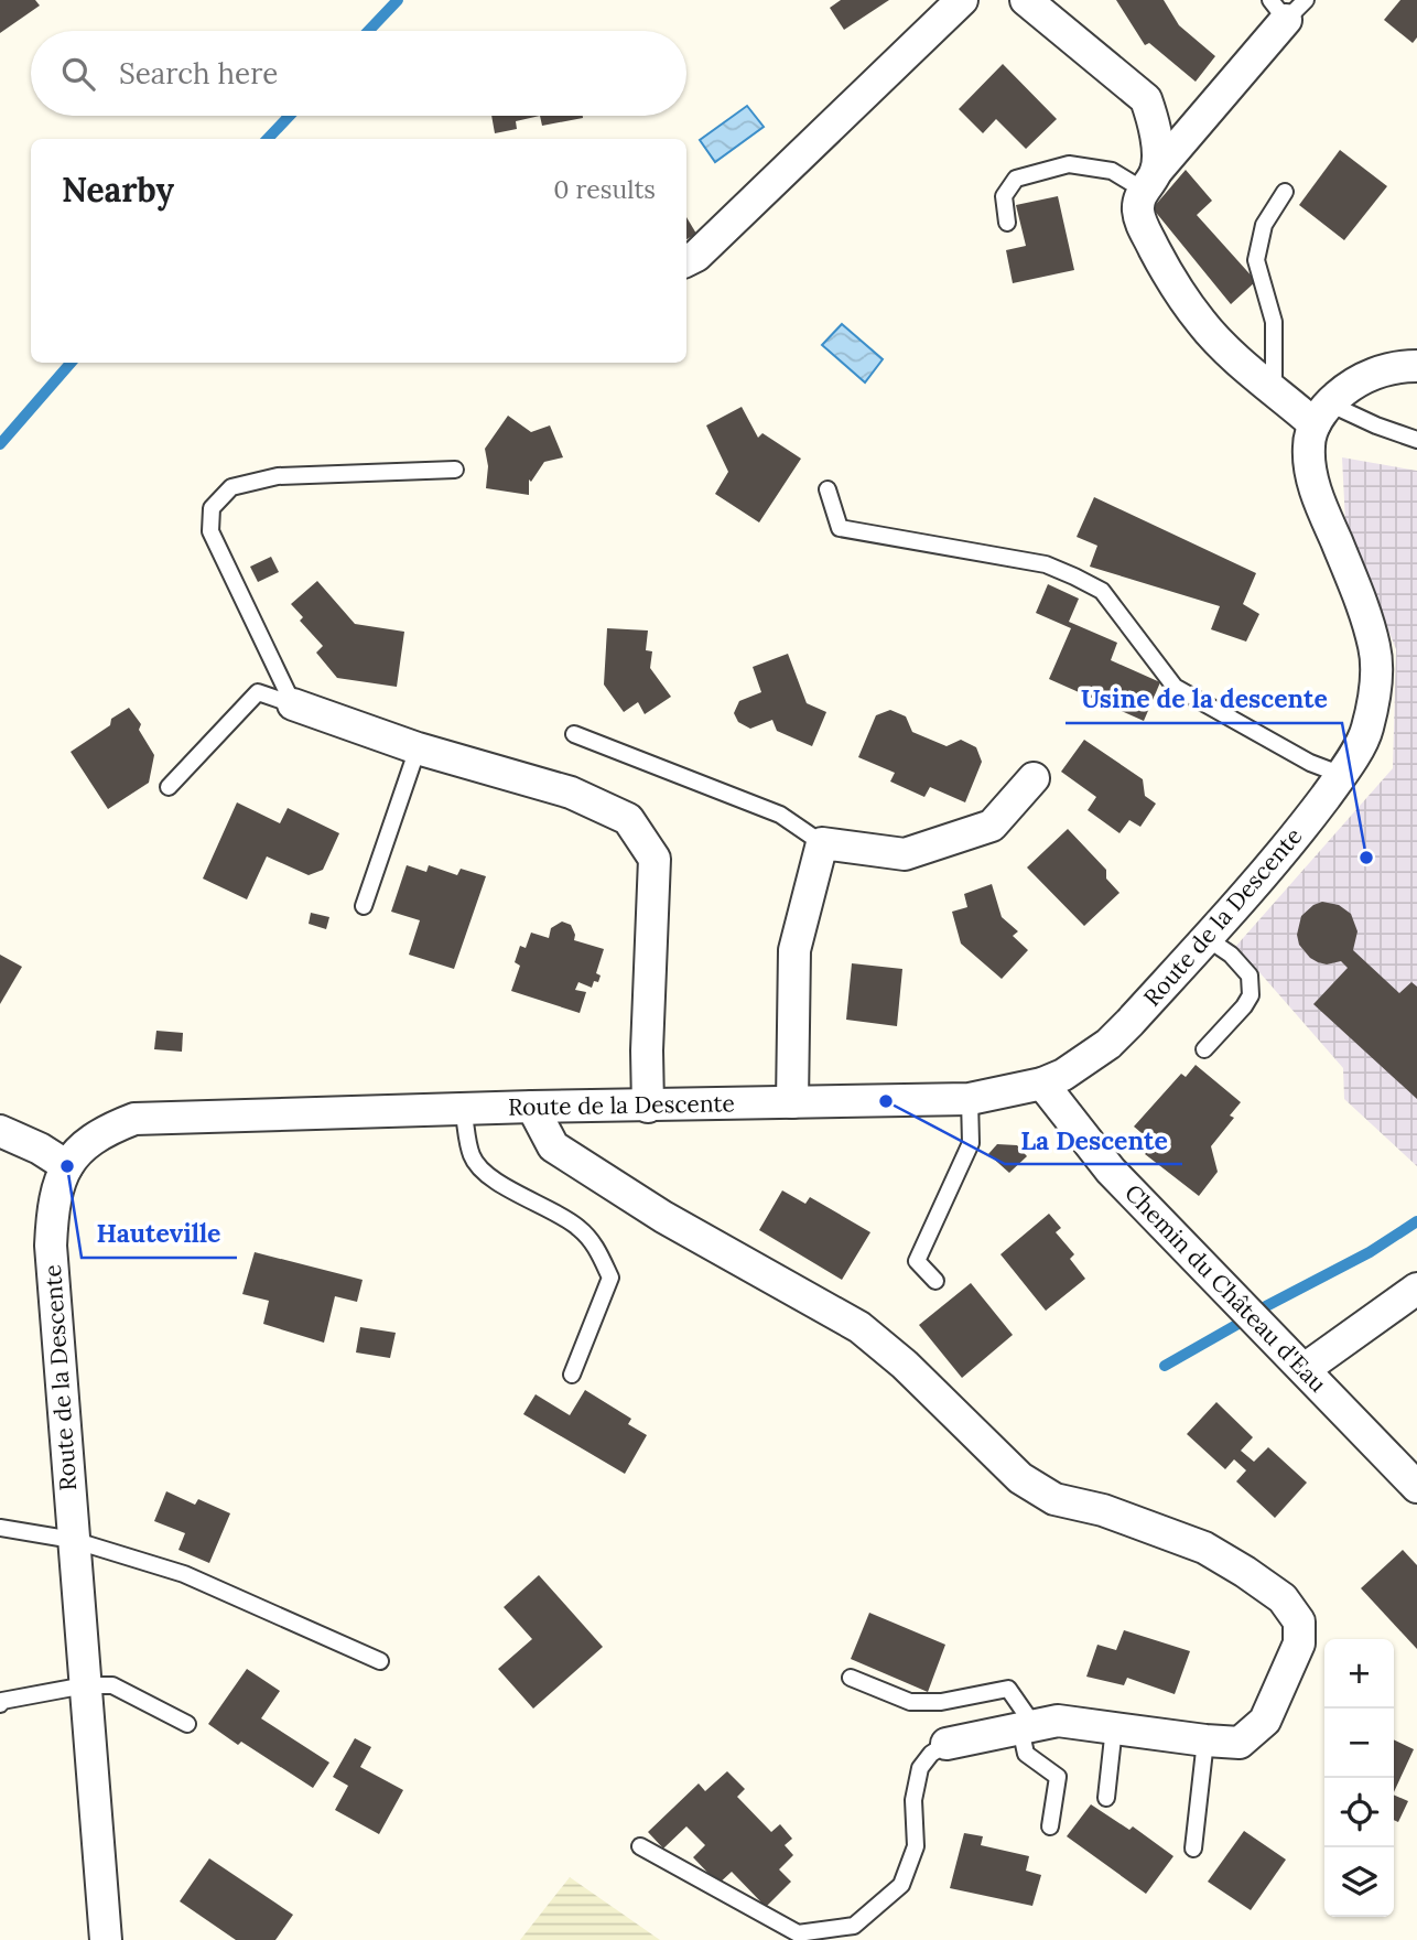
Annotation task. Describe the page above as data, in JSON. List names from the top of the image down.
{
  "streets": {
    "street": ["Route de la Descente", "Chemin du Château d'Eau"]
  },
  "crossings": [
    ["Route de la Descente", "Chemin du Château d'Eau"]
  ],
  "places": ["Usine de la descente", "La Descente", "Hauteville"],
  "page": {
    "search": "Search here",
    "heading": ["Nearby", "0 results"],
    "map_buttons": ["+", "−"]
  }
}
